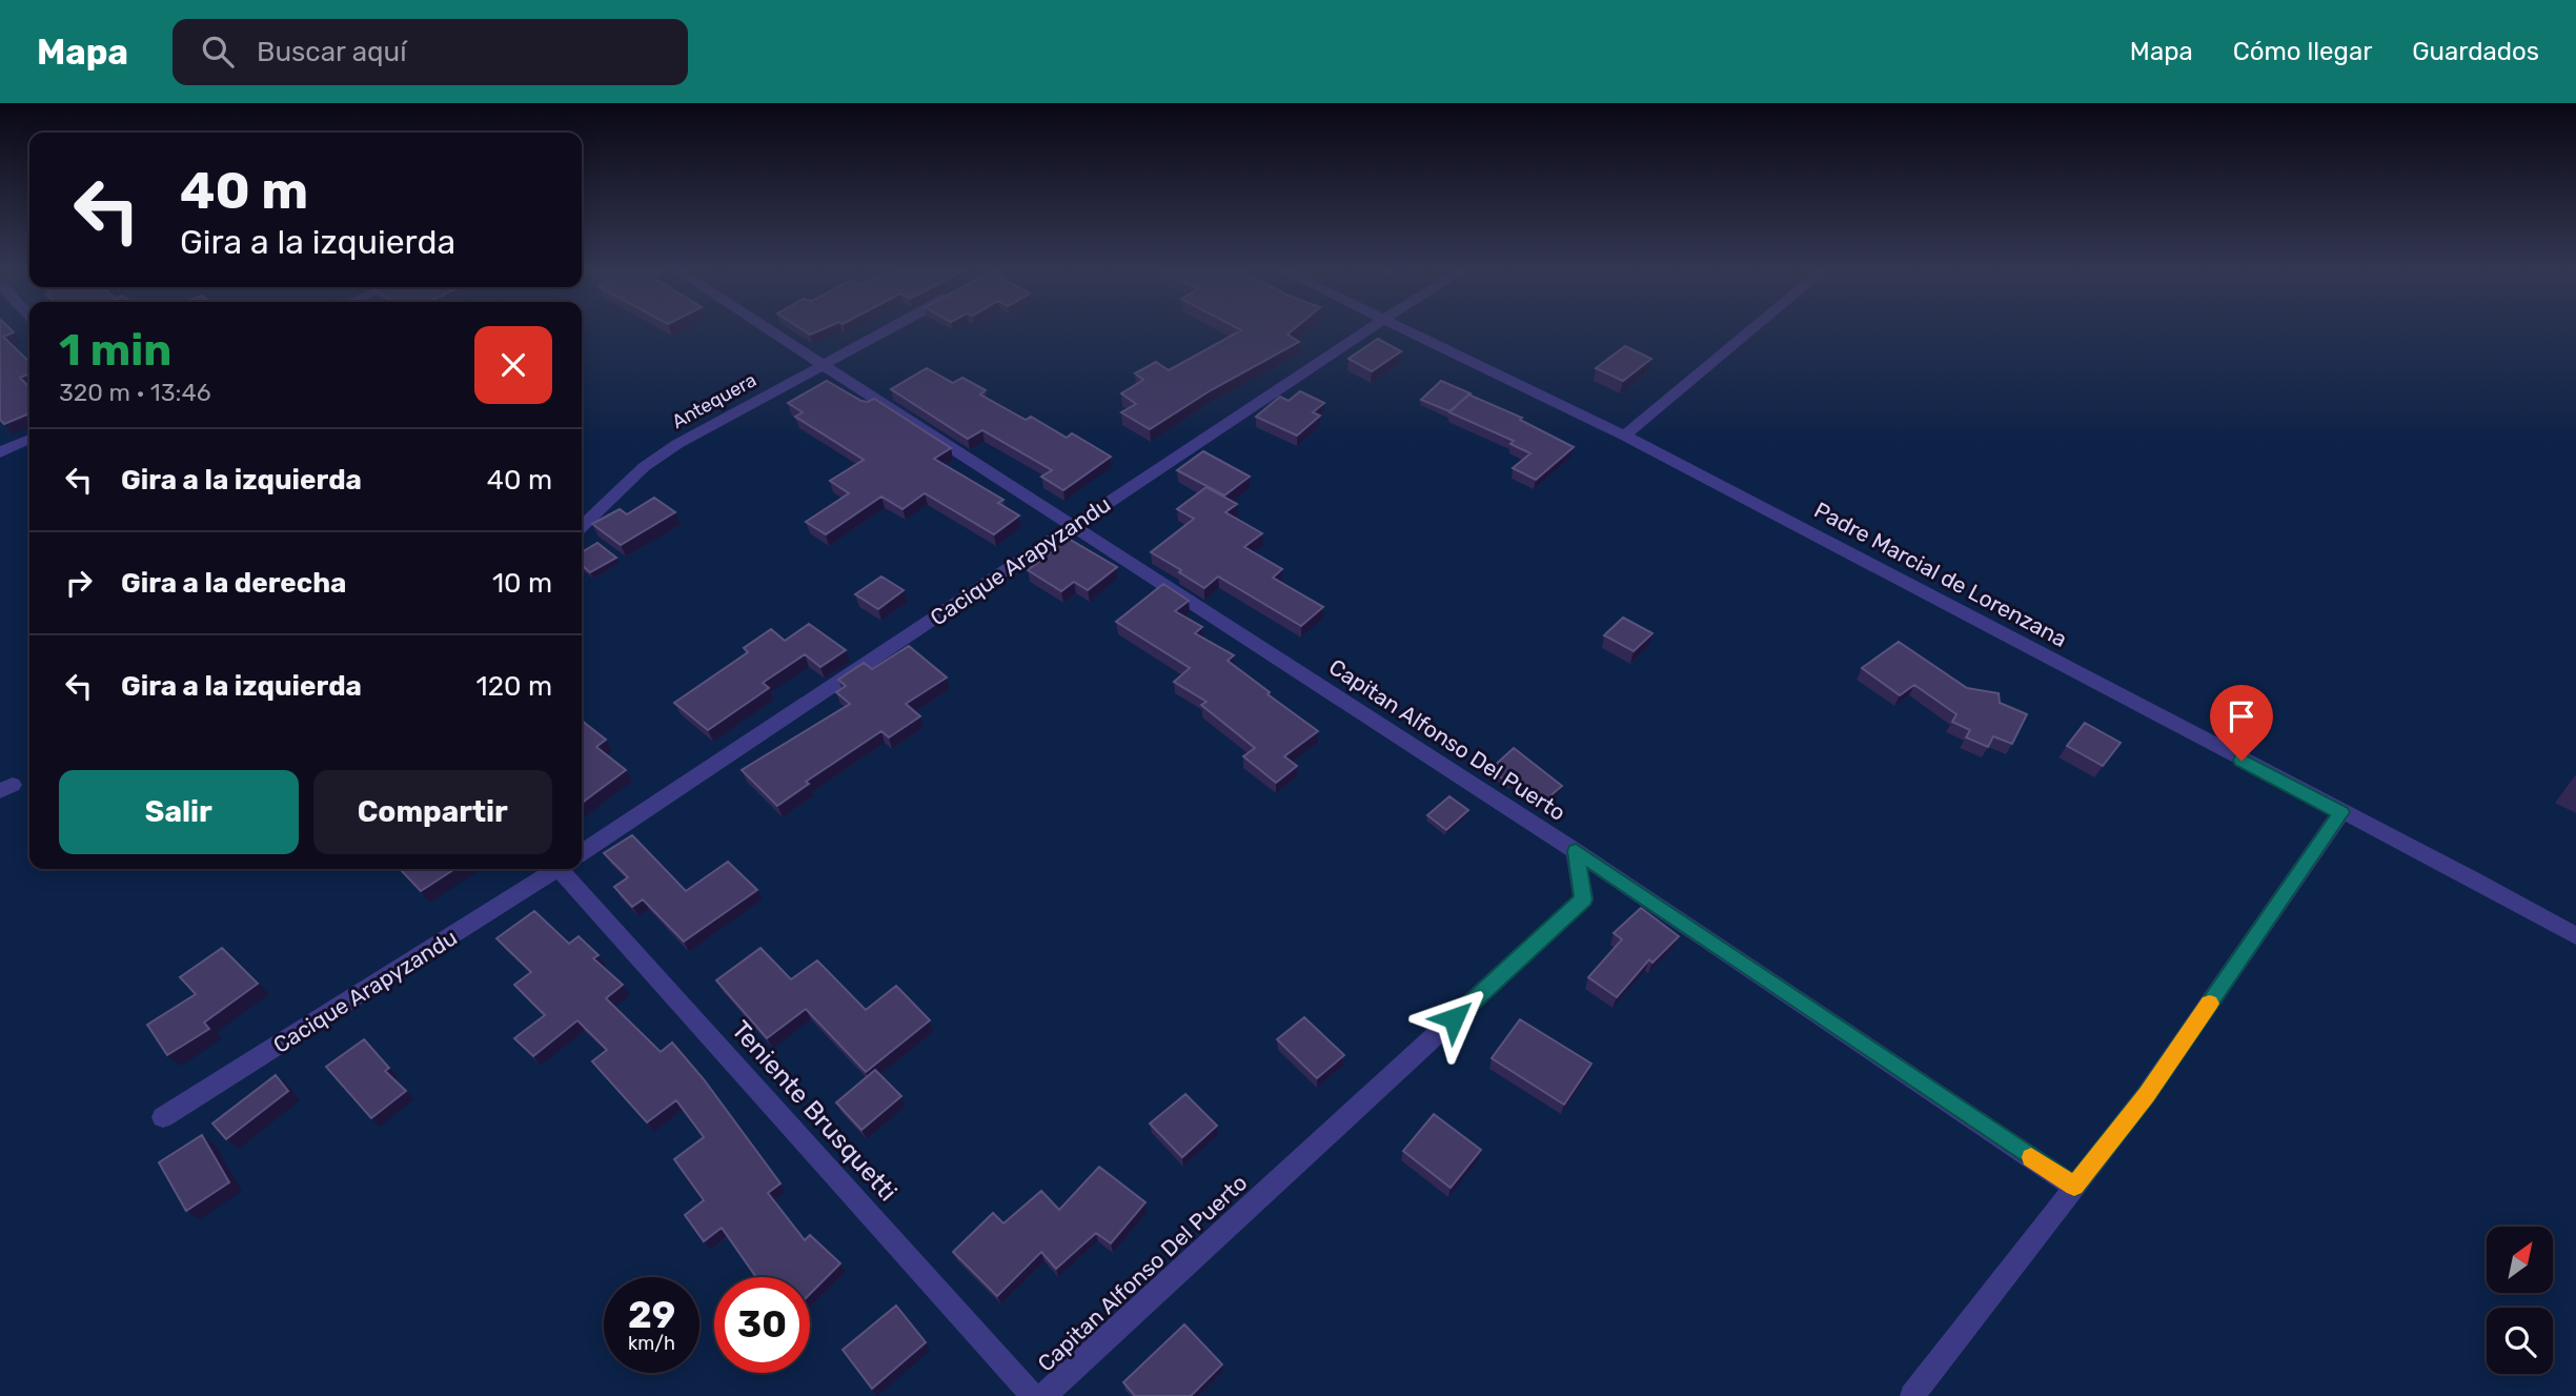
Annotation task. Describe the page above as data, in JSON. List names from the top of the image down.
{
  "streets": {
    "street": [
      "Antequera",
      "Cacique Arapyzandu",
      "Padre Marcial de Lorenzana",
      "Capitan Alfonso Del Puerto",
      "Teniente Brusquetti"
    ]
  },
  "crossings": [
    ["Antequera", "Capitan Alfonso Del Puerto"],
    ["Cacique Arapyzandu", "Capitan Alfonso Del Puerto"]
  ],
  "north": "top right",
  "page": {
    "header": "Mapa",
    "search": "Buscar aquí",
    "nav": ["Mapa", "Cómo llegar", "Guardados"],
    "turn": ["40 m", "Gira a la izquierda"],
    "heading": ["1 min", "320 m · 13:46"],
    "list": [
      {
        "name": "Gira a la izquierda",
        "value": "40 m"
      },
      {
        "name": "Gira a la derecha",
        "value": "10 m"
      },
      {
        "name": "Gira a la izquierda",
        "value": "120 m"
      }
    ],
    "buttons": ["Salir", "Compartir"],
    "speed": "29 km/h",
    "limit": "30"
  }
}
